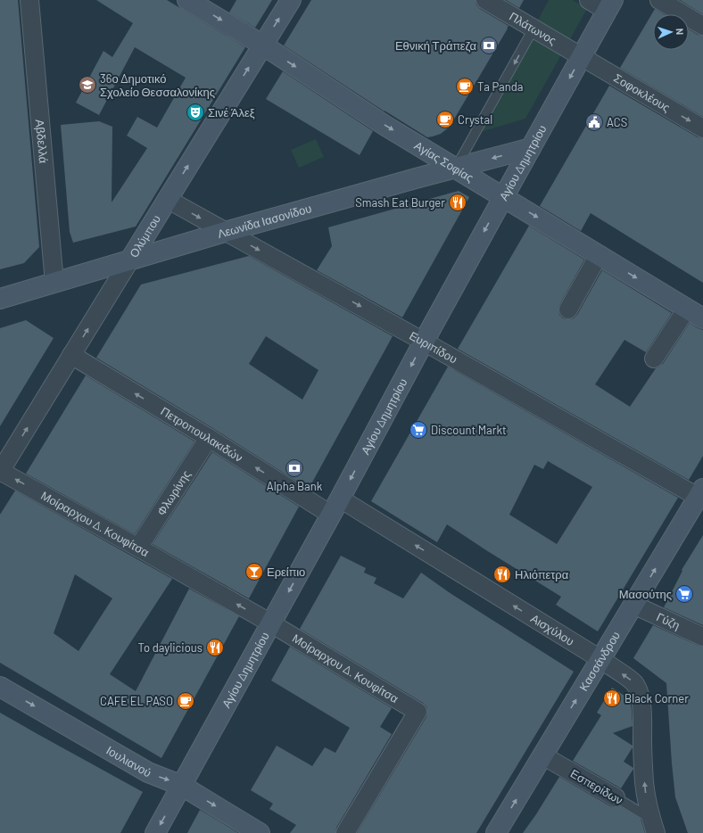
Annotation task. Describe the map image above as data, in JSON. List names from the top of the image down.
{
  "streets": {
    "main road": [
      "Αγίας Σοφίας",
      "Αγίου Δημητρίου",
      "Λεωνίδα Ιασονίδου",
      "Ολύμπου",
      "Κασσάνδρου",
      "Ιουλιανού"
    ],
    "street": [
      "Πλάτωνος",
      "Σοφοκλέους",
      "Αβδελλά",
      "Ευριπίδου",
      "Πετροπουλακιδών",
      "Φλωρίνης",
      "Μοίραρχου Δ. Κουφίτσα",
      "Γύζη",
      "Αισχύλου",
      "Εσπερίδων"
    ]
  },
  "crossings": [
    ["Πλάτωνος", "Σοφοκλέους"],
    ["Πλάτωνος", "Αγίου Δημητρίου"],
    ["Σοφοκλέους", "Αγίου Δημητρίου"],
    ["Αβδελλά", "Λεωνίδα Ιασονίδου"],
    ["Αγίας Σοφίας", "Αγίου Δημητρίου"],
    ["Αγίας Σοφίας", "Λεωνίδα Ιασονίδου"],
    ["Αγίας Σοφίας", "Ολύμπου"],
    ["Αγίου Δημητρίου", "Λεωνίδα Ιασονίδου"],
    ["Αγίου Δημητρίου", "Ευριπίδου"],
    ["Αγίου Δημητρίου", "Πετροπουλακιδών"],
    ["Αγίου Δημητρίου", "Μοίραρχου Δ. Κουφίτσα"],
    ["Αγίου Δημητρίου", "Αισχύλου"],
    ["Αγίου Δημητρίου", "Ιουλιανού"],
    ["Λεωνίδα Ιασονίδου", "Ολύμπου"],
    ["Λεωνίδα Ιασονίδου", "Ευριπίδου"],
    ["Ολύμπου", "Ευριπίδου"],
    ["Ολύμπου", "Πετροπουλακιδών"],
    ["Ολύμπου", "Μοίραρχου Δ. Κουφίτσα"],
    ["Ευριπίδου", "Κασσάνδρου"],
    ["Πετροπουλακιδών", "Φλωρίνης"],
    ["Πετροπουλακιδών", "Αισχύλου"],
    ["Φλωρίνης", "Μοίραρχου Δ. Κουφίτσα"],
    ["Γύζη", "Κασσάνδρου"],
    ["Αισχύλου", "Κασσάνδρου"],
    ["Αισχύλου", "Εσπερίδων"],
    ["Κασσάνδρου", "Εσπερίδων"]
  ],
  "one_way": [
    "Αγίας Σοφίας",
    "Αγίου Δημητρίου",
    "Ολύμπου",
    "Ευριπίδου",
    "Πετροπουλακιδών",
    "Μοίραρχου Δ. Κουφίτσα",
    "Αισχύλου",
    "Κασσάνδρου",
    "Ιουλιανού"
  ],
  "places": {
    "bank": ["Εθνική Τράπεζα", "Alpha Bank"],
    "school or university": ["36ο Δημοτικό Σχολείο Θεσσαλονίκης"],
    "cafe": ["Ta Panda", "Crystal", "CAFE EL PASO"],
    "theatre": ["Σινέ Άλεξ"],
    "public building": ["ACS"],
    "restaurant": [
      "Smash Eat Burger",
      "Ηλιόπετρα",
      "To daylicious",
      "Black Corner"
    ],
    "supermarket": ["Discount Markt", "Μασούτης"],
    "bar": ["Ερείπιο"]
  },
  "north": "right"
}
